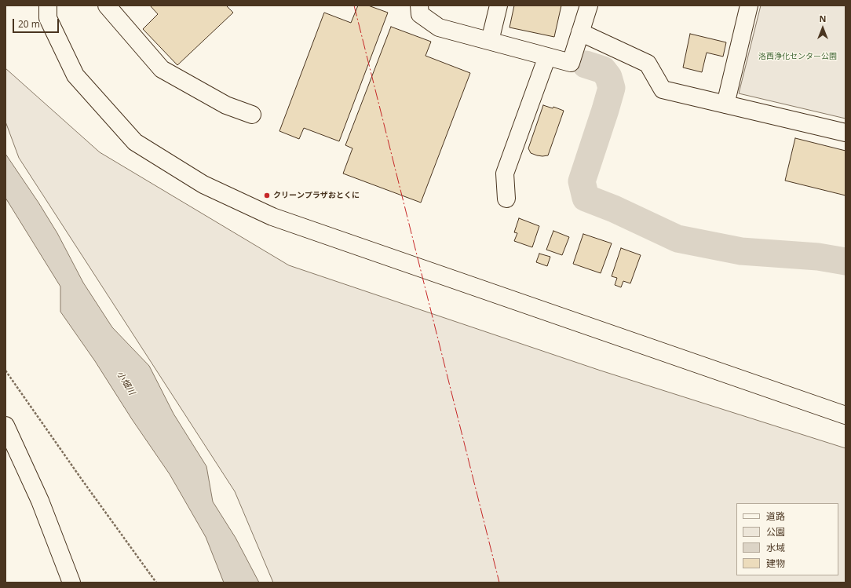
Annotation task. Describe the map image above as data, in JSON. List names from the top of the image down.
{
  "water": ["小畑川"],
  "parks": ["洛西浄化センター公園"],
  "places": ["クリーンプラザおとくに"],
  "legend": [
    "道路",
    "公園",
    "水域",
    "建物"
  ],
  "scale_bar": "20 m",
  "north": "top"
}
